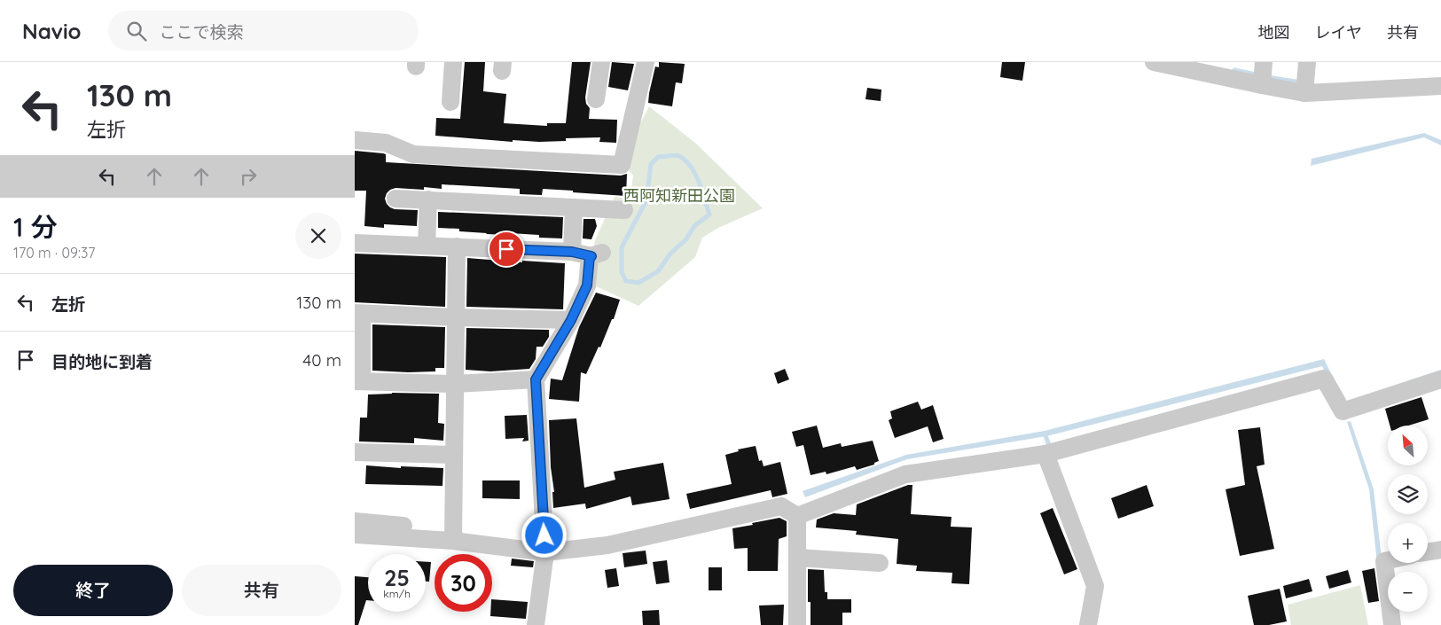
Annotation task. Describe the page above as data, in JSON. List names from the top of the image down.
{
  "parks": ["西阿知新田公園"],
  "north": "top left",
  "page": {
    "header": "Navio",
    "search": "ここで検索",
    "nav": ["地図", "レイヤ", "共有"],
    "turn": ["130 m", "左折"],
    "heading": ["1 分", "170 m · 09:37"],
    "list": [
      {
        "name": "左折",
        "value": "130 m"
      },
      {
        "name": "目的地に到着",
        "value": "40 m"
      }
    ],
    "map_buttons": ["+", "−"],
    "speed": "25 km/h",
    "limit": "30",
    "buttons": ["終了", "共有"]
  }
}
